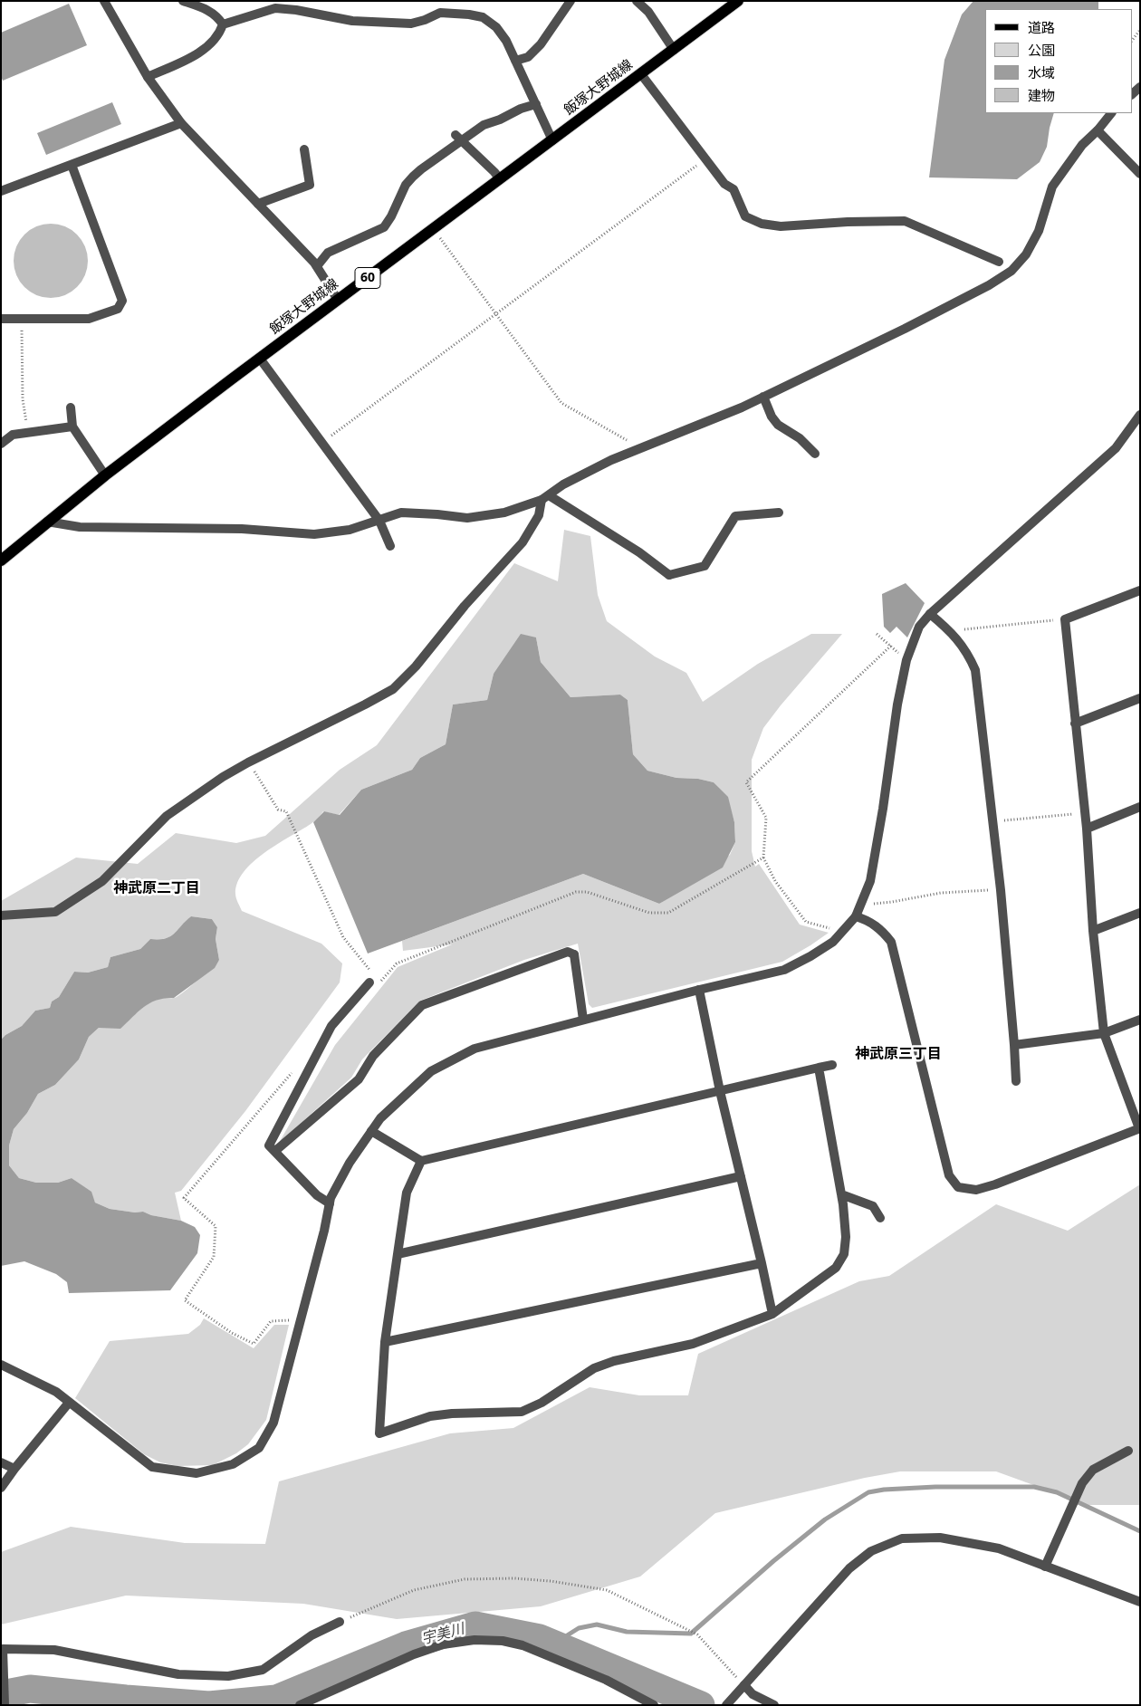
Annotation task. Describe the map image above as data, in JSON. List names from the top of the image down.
{
  "streets": {
    "main road": ["飯塚大野城線", "60"]
  },
  "districts": ["神武原二丁目", "神武原三丁目"],
  "water": ["宇美川"],
  "legend": [
    "道路",
    "公園",
    "水域",
    "建物"
  ]
}
